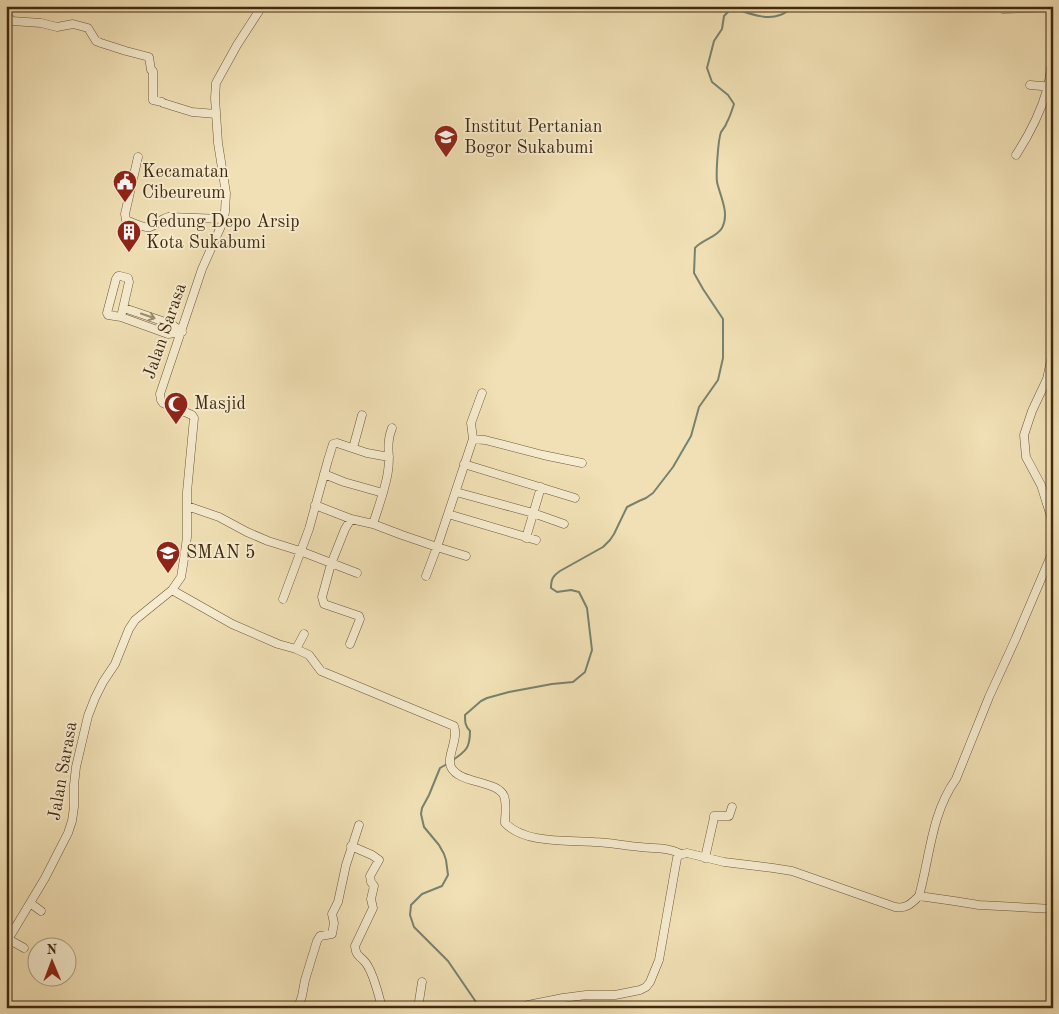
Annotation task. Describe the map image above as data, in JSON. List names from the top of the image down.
{
  "streets": {
    "street": ["Jalan Sarasa"]
  },
  "places": {
    "school or university": ["Institut Pertanian Bogor Sukabumi", "SMAN 5"],
    "public building": ["Kecamatan Cibeureum"],
    "building": ["Gedung Depo Arsip Kota Sukabumi"],
    "mosque": ["Masjid"]
  },
  "north": "top"
}
